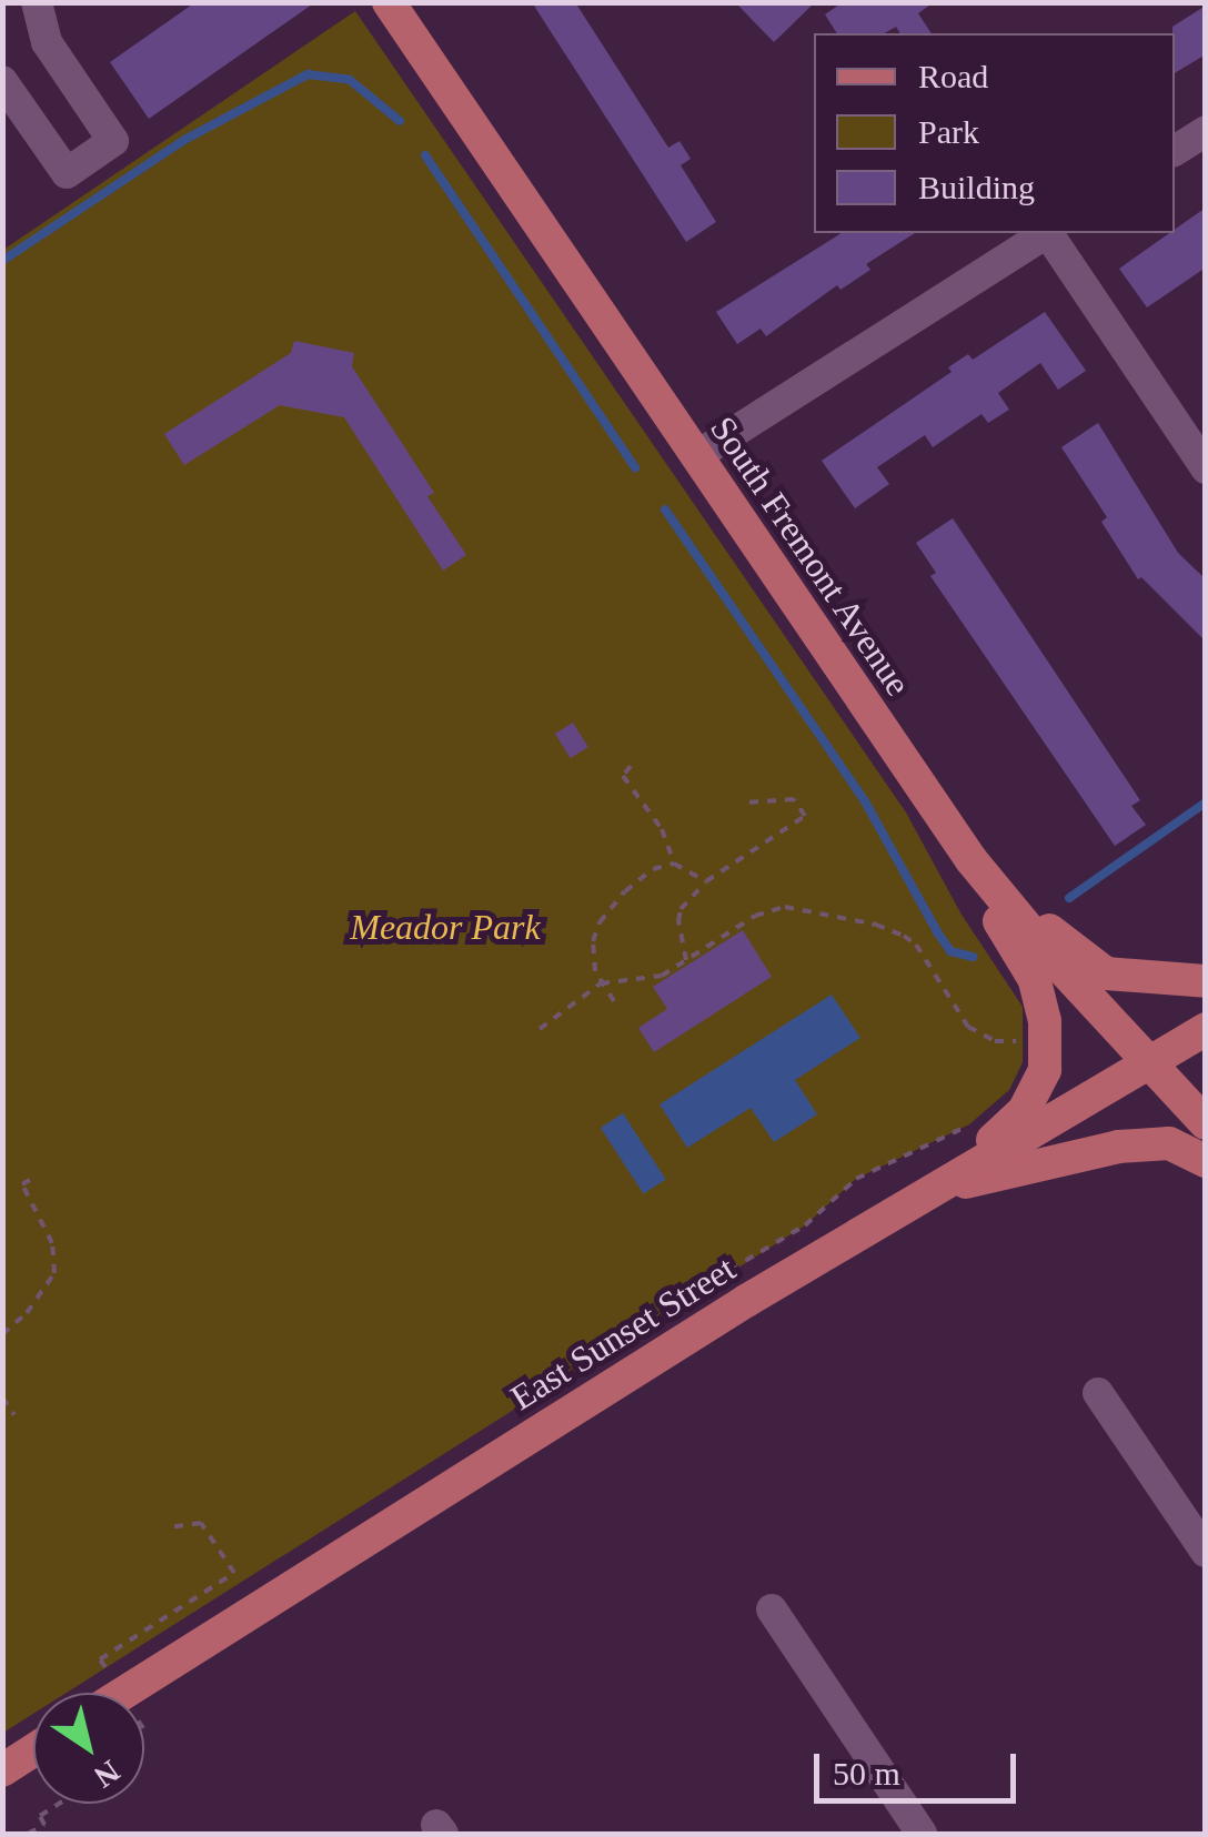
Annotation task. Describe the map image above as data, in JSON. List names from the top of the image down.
{
  "streets": {
    "main road": ["South Fremont Avenue", "East Sunset Street"]
  },
  "crossings": [
    ["South Fremont Avenue", "East Sunset Street"]
  ],
  "parks": ["Meador Park"],
  "legend": ["Road", "Park", "Building"],
  "scale_bar": "50 m",
  "north": "bottom right"
}
